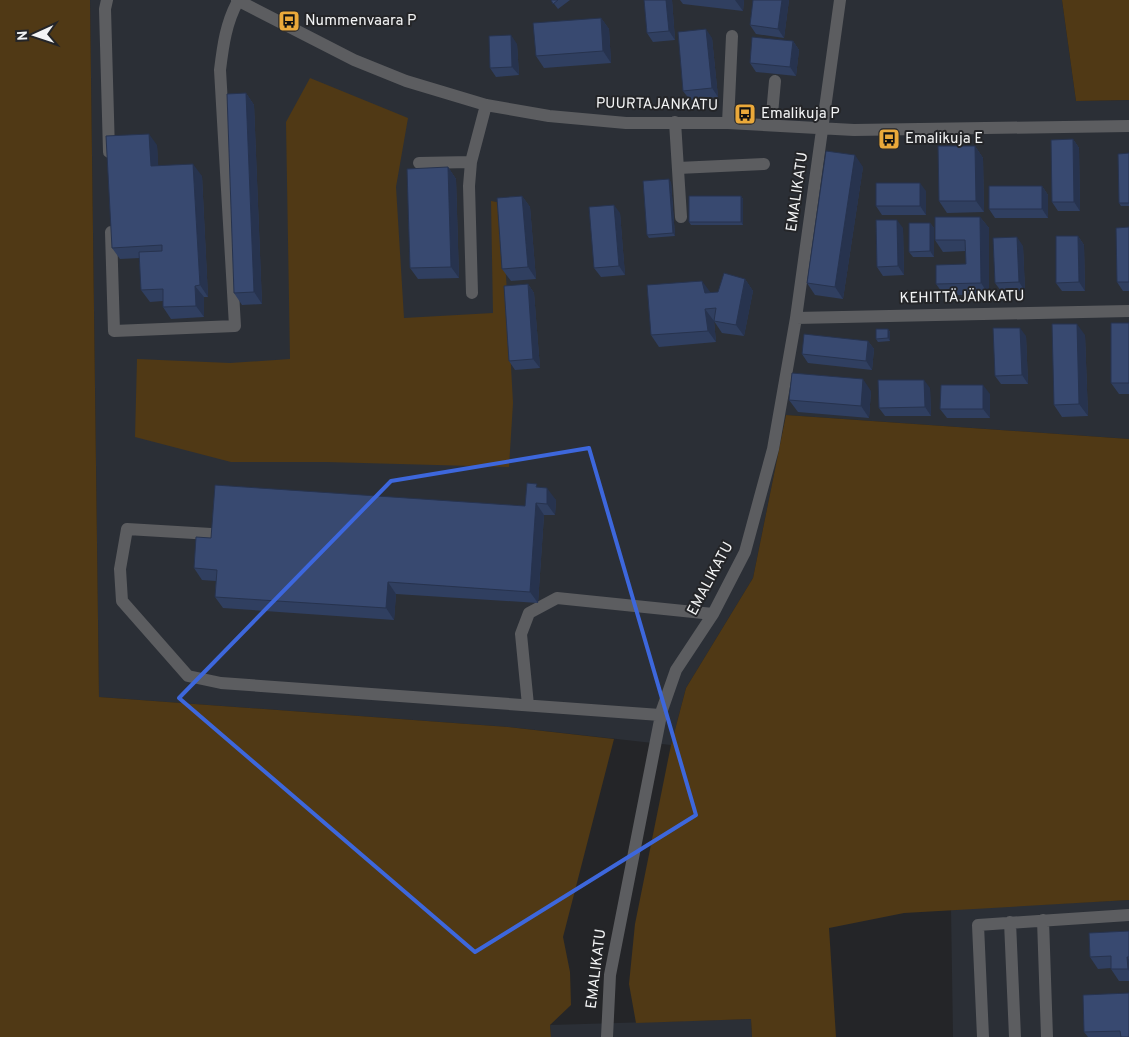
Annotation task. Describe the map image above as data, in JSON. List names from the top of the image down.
{
  "streets": {
    "street": ["PUURTAJANKATU", "EMALIKATU", "KEHITTÄJÄNKATU"]
  },
  "crossings": [
    ["PUURTAJANKATU", "EMALIKATU"],
    ["EMALIKATU", "KEHITTÄJÄNKATU"]
  ],
  "places": {
    "bus stop": ["Nummenvaara P", "Emalikuja P", "Emalikuja E"]
  },
  "north": "left"
}
